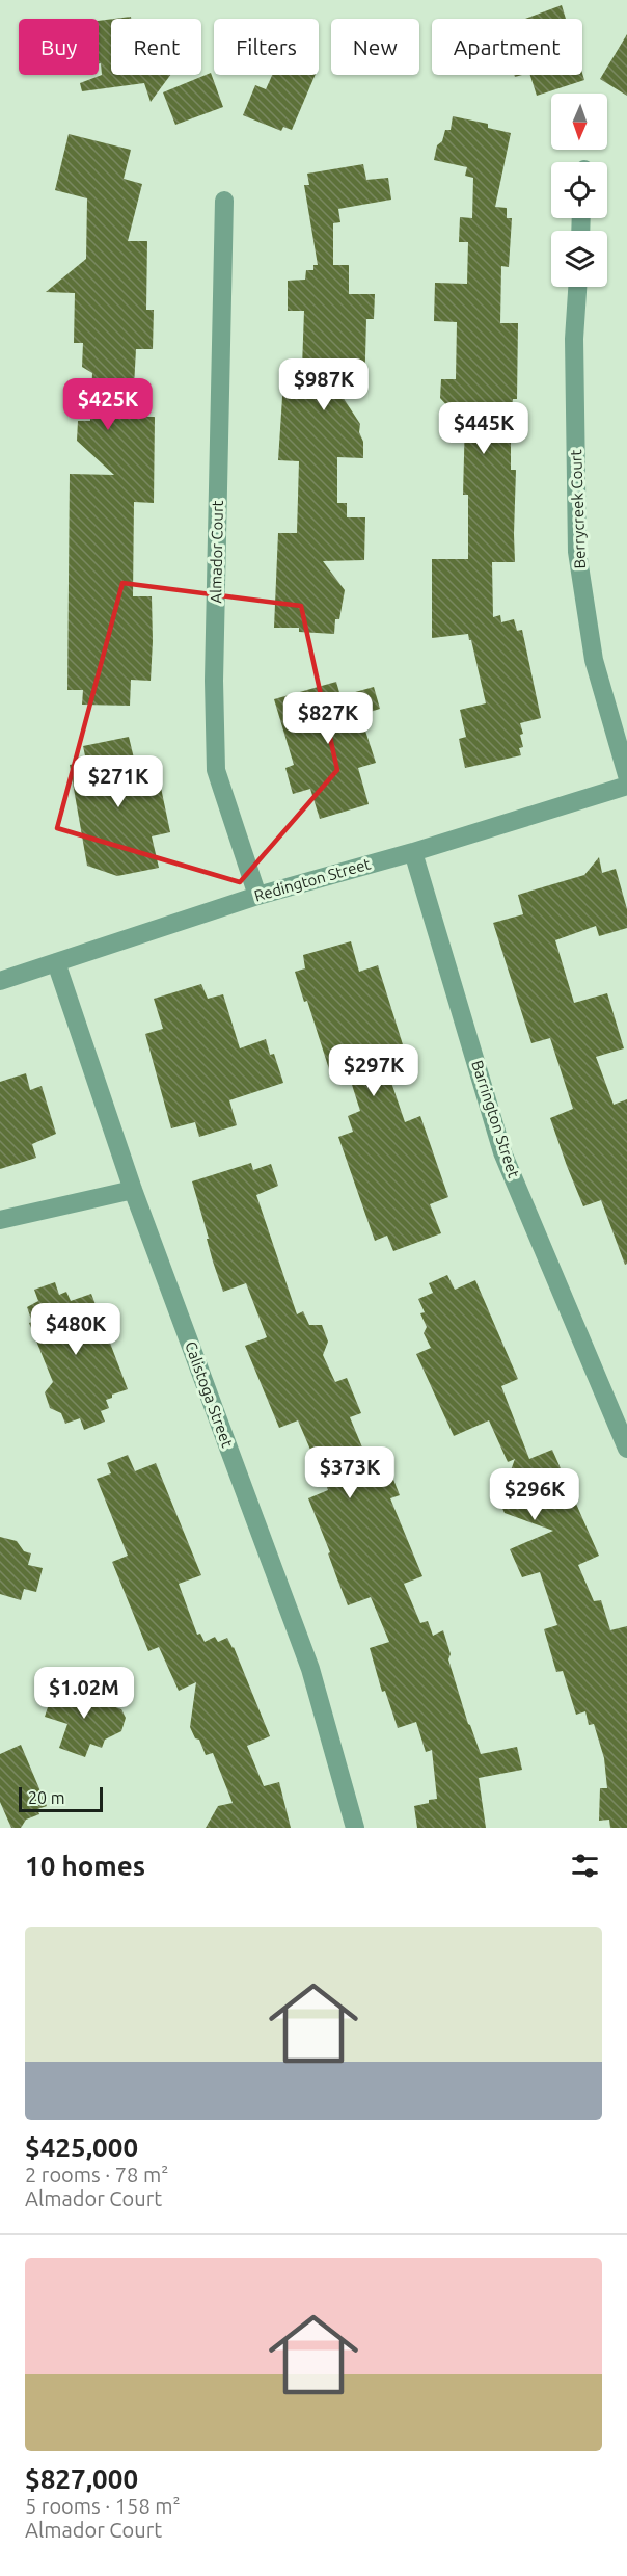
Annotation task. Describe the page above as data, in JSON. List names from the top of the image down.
{
  "streets": {
    "street": [
      "Berrycreek Court",
      "Almador Court",
      "Redington Street",
      "Barrington Street",
      "Calistoga Street"
    ]
  },
  "crossings": [
    ["Almador Court", "Redington Street"],
    ["Redington Street", "Barrington Street"],
    ["Redington Street", "Calistoga Street"]
  ],
  "scale_bar": "20 m",
  "north": "bottom",
  "page": {
    "chip": [
      "Buy",
      "Rent",
      "Filters",
      "New",
      "Apartment"
    ],
    "price": [
      "$987K",
      "$425K",
      "$445K",
      "$827K",
      "$271K",
      "$297K",
      "$480K",
      "$373K",
      "$296K",
      "$1.02M"
    ],
    "scale": "20 m",
    "heading": "10 homes",
    "list": [
      {
        "name": "$425,000",
        "note": "2 rooms · 78 m² · Almador Court"
      },
      {
        "name": "$827,000",
        "note": "5 rooms · 158 m² · Almador Court"
      }
    ]
  }
}
